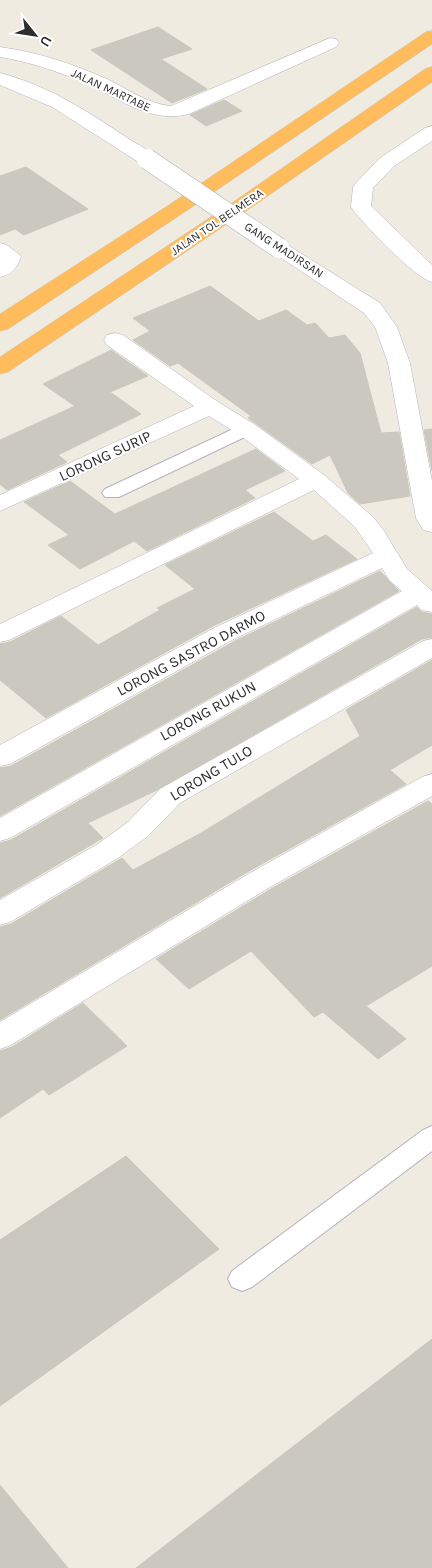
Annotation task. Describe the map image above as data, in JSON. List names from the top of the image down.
{
  "streets": {
    "highway": ["JALAN TOL BELMERA"],
    "street": [
      "JALAN MARTABE",
      "GANG MADIRSAN",
      "LORONG SURIP",
      "LORONG SASTRO DARMO",
      "LORONG RUKUN",
      "LORONG TULO"
    ]
  },
  "north": "bottom right"
}
